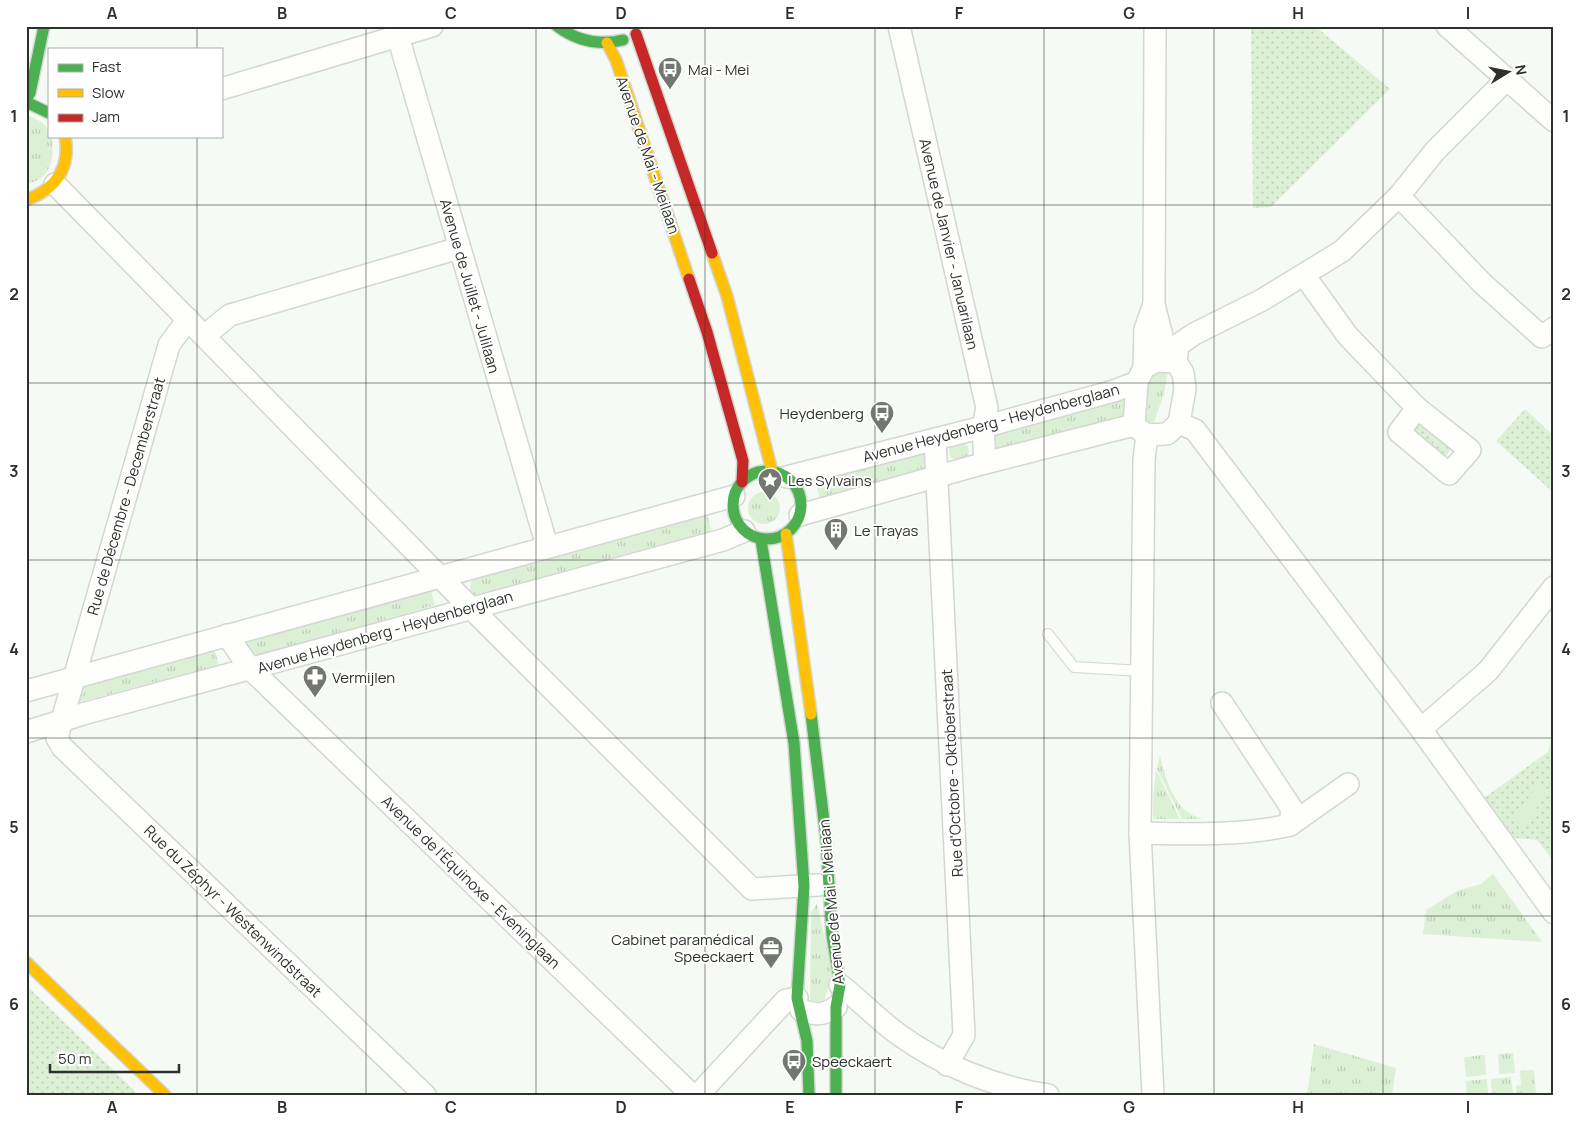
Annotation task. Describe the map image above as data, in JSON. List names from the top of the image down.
{
  "streets": {
    "street": [
      "Avenue de Mai - Meilaan",
      "Avenue de Janvier - Januarilaan",
      "Avenue de Juillet - Julilaan",
      "Avenue Heydenberg - Heydenberglaan",
      "Rue de Décembre - Decemberstraat",
      "Rue d'Octobre - Oktoberstraat",
      "Avenue de l'Équinoxe - Eveninglaan",
      "Rue du Zéphyr - Westenwindstraat"
    ]
  },
  "crossings": [
    ["Avenue de Mai - Meilaan", "Avenue Heydenberg - Heydenberglaan"],
    ["Avenue de Janvier - Januarilaan", "Avenue Heydenberg - Heydenberglaan"],
    ["Avenue Heydenberg - Heydenberglaan", "Rue de Décembre - Decemberstraat"],
    ["Avenue Heydenberg - Heydenberglaan", "Rue d'Octobre - Oktoberstraat"],
    ["Avenue Heydenberg - Heydenberglaan", "Avenue de l'Équinoxe - Eveninglaan"],
    ["Avenue Heydenberg - Heydenberglaan", "Rue du Zéphyr - Westenwindstraat"],
    ["Rue de Décembre - Decemberstraat", "Rue du Zéphyr - Westenwindstraat"]
  ],
  "places": {
    "bus stop": ["Mai - Mei", "Heydenberg", "Speeckaert"],
    "place": ["Les Sylvains"],
    "building": ["Le Trayas"],
    "pharmacy": ["Vermijlen"],
    "office": ["Cabinet paramédical Speeckaert"]
  },
  "legend": ["Fast", "Slow", "Jam"],
  "scale_bar": "50 m",
  "north": "right",
  "grid": {
    "columns": [
      "A",
      "B",
      "C",
      "D",
      "E",
      "F",
      "G",
      "H",
      "I"
    ],
    "rows": [
      "1",
      "2",
      "3",
      "4",
      "5",
      "6"
    ]
  }
}
